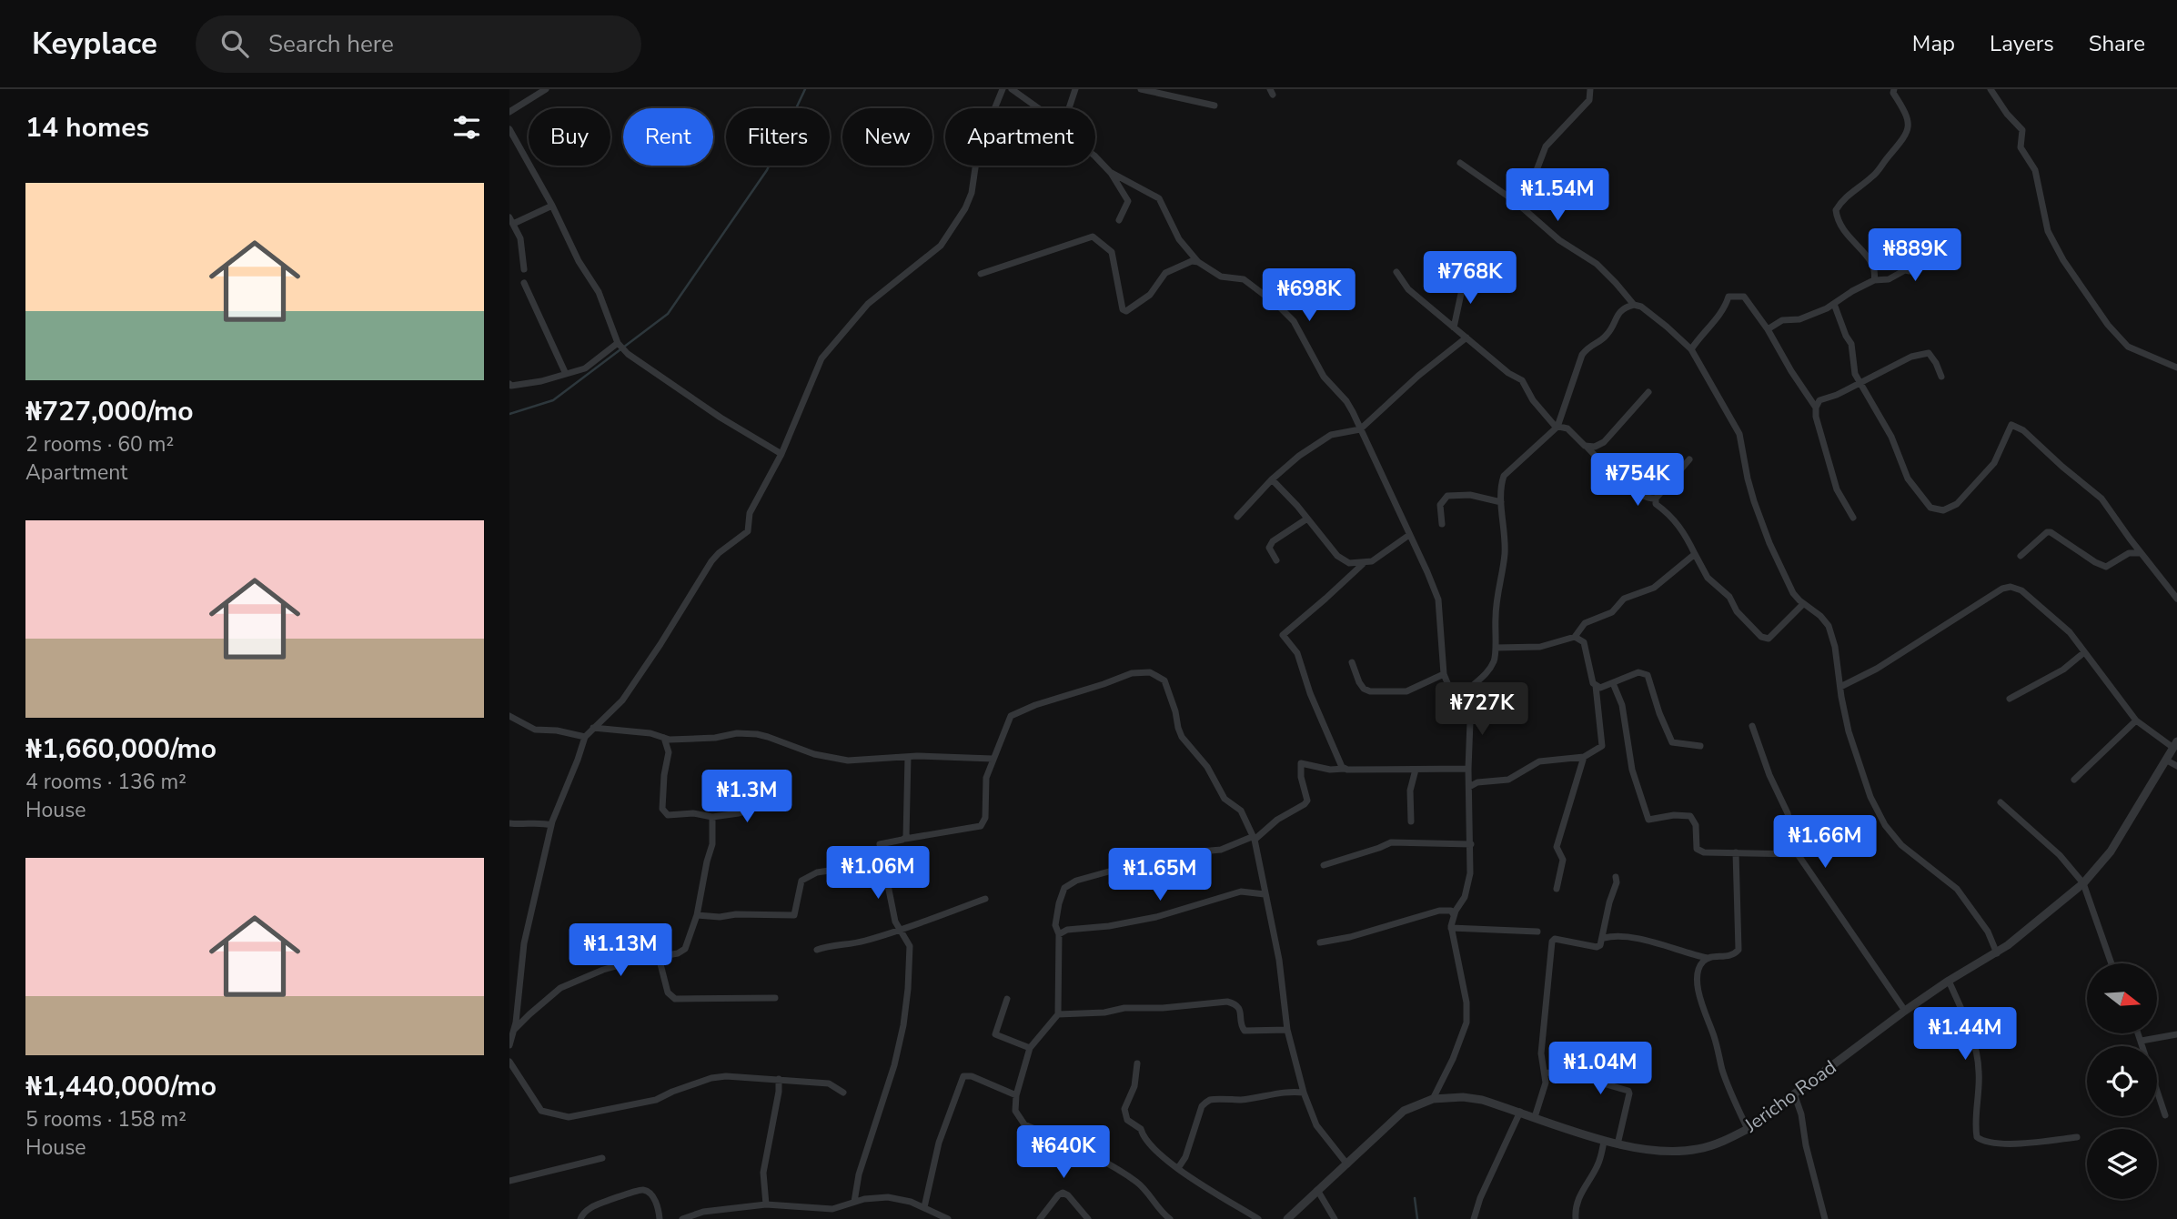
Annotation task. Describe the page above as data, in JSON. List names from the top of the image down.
{
  "streets": {
    "street": ["Jericho Road"]
  },
  "north": "right",
  "page": {
    "header": "Keyplace",
    "search": "Search here",
    "nav": ["Map", "Layers", "Share"],
    "heading": "14 homes",
    "chip": [
      "Buy",
      "Rent",
      "Filters",
      "New",
      "Apartment"
    ],
    "list": [
      {
        "name": "₦727,000/mo",
        "note": "2 rooms · 60 m² · Apartment"
      },
      {
        "name": "₦1,660,000/mo",
        "note": "4 rooms · 136 m² · House"
      },
      {
        "name": "₦1,440,000/mo",
        "note": "5 rooms · 158 m² · House"
      }
    ],
    "price": [
      "₦1.54M",
      "₦889K",
      "₦768K",
      "₦698K",
      "₦754K",
      "₦727K",
      "₦1.3M",
      "₦1.66M",
      "₦1.06M",
      "₦1.65M",
      "₦1.13M",
      "₦1.44M",
      "₦1.04M",
      "₦640K"
    ]
  }
}
